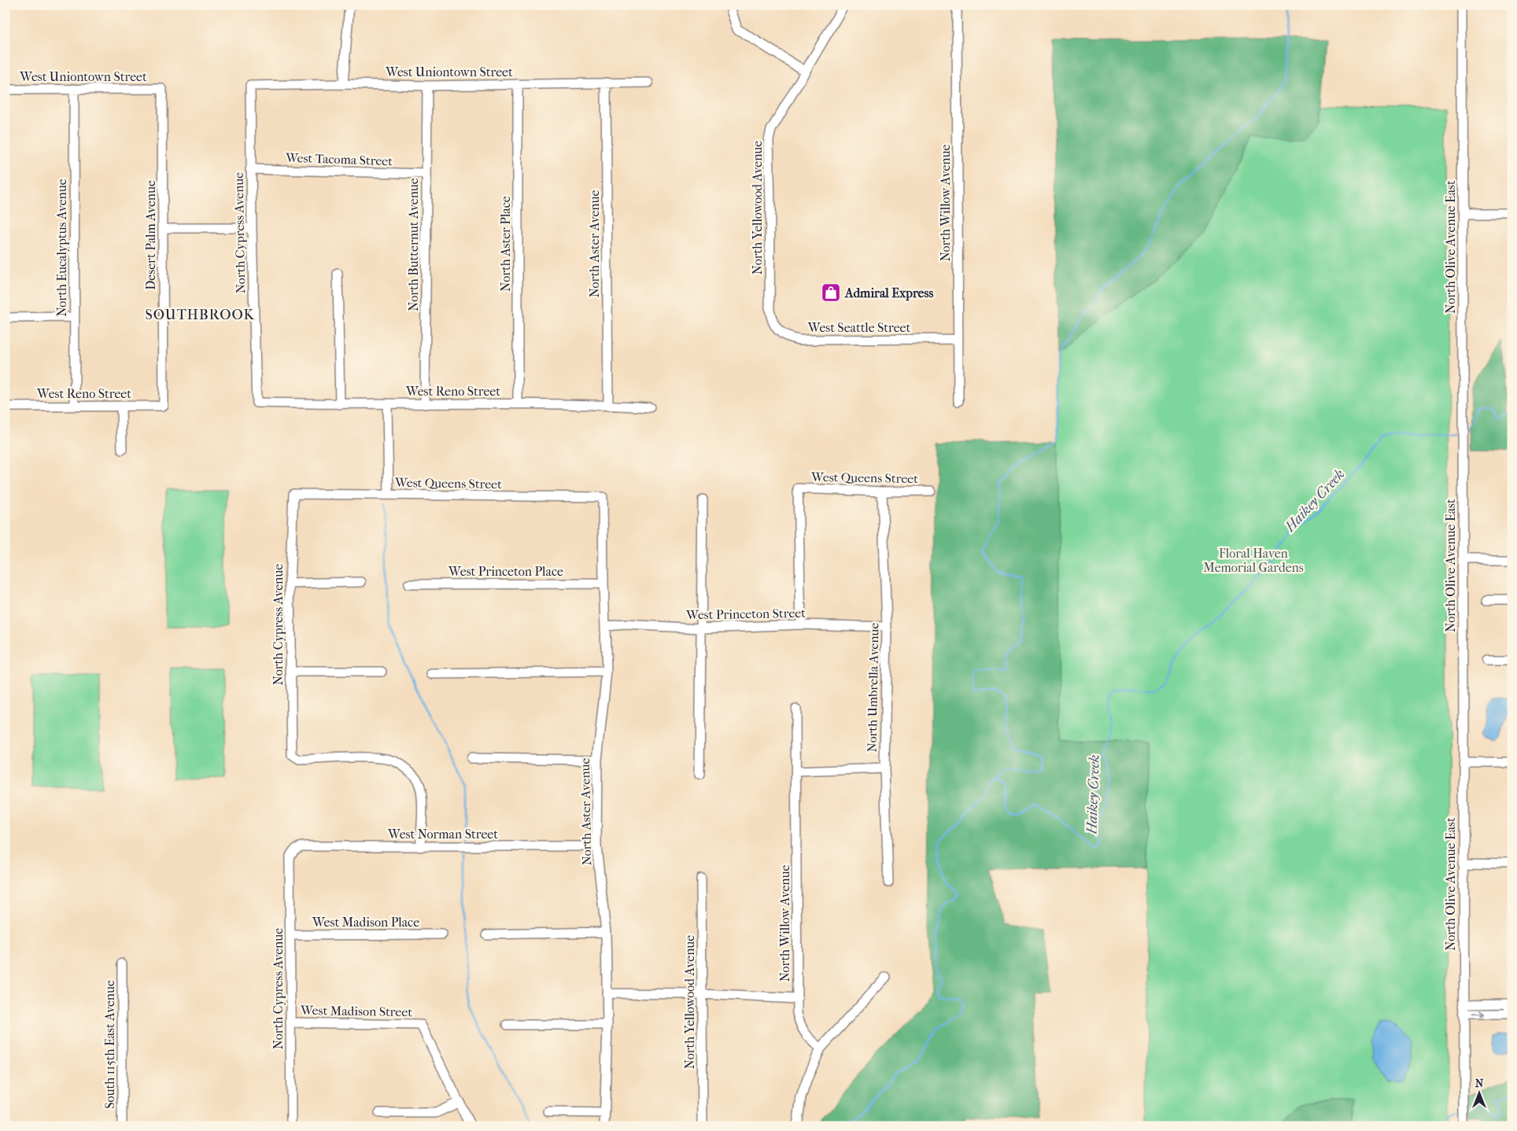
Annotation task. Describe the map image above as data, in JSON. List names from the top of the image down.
{
  "streets": {
    "street": [
      "West Uniontown Street",
      "West Tacoma Street",
      "North Willow Avenue",
      "North Yellowood Avenue",
      "North Cypress Avenue",
      "Desert Palm Avenue",
      "North Aster Place",
      "North Aster Avenue",
      "North Butternut Avenue",
      "North Olive Avenue East",
      "North Eucalyptus Avenue",
      "West Seattle Street",
      "West Reno Street",
      "West Queens Street",
      "West Princeton Place",
      "West Princeton Street",
      "North Umbrella Avenue",
      "West Norman Street",
      "West Madison Place",
      "West Madison Street",
      "South 115th East Avenue"
    ]
  },
  "crossings": [
    ["West Uniontown Street", "North Cypress Avenue"],
    ["West Uniontown Street", "Desert Palm Avenue"],
    ["West Uniontown Street", "North Aster Place"],
    ["West Uniontown Street", "North Aster Avenue"],
    ["West Uniontown Street", "North Butternut Avenue"],
    ["West Uniontown Street", "North Eucalyptus Avenue"],
    ["West Tacoma Street", "North Cypress Avenue"],
    ["West Tacoma Street", "North Butternut Avenue"],
    ["North Willow Avenue", "West Seattle Street"],
    ["North Yellowood Avenue", "West Seattle Street"],
    ["North Cypress Avenue", "West Reno Street"],
    ["North Cypress Avenue", "West Queens Street"],
    ["North Cypress Avenue", "West Norman Street"],
    ["North Cypress Avenue", "West Madison Place"],
    ["North Cypress Avenue", "West Madison Street"],
    ["Desert Palm Avenue", "West Reno Street"],
    ["North Aster Place", "West Reno Street"],
    ["North Aster Avenue", "West Reno Street"],
    ["North Aster Avenue", "West Queens Street"],
    ["North Aster Avenue", "West Princeton Place"],
    ["North Aster Avenue", "West Princeton Street"],
    ["North Aster Avenue", "West Norman Street"],
    ["North Butternut Avenue", "West Reno Street"],
    ["North Eucalyptus Avenue", "West Reno Street"],
    ["West Queens Street", "West Princeton Street"],
    ["West Queens Street", "North Umbrella Avenue"],
    ["West Princeton Street", "North Umbrella Avenue"]
  ],
  "districts": ["SOUTHBROOK"],
  "water": ["Haikey Creek"],
  "parks": ["Floral Haven Memorial Gardens"],
  "places": {
    "shop": ["Admiral Express"]
  },
  "north": "top"
}
